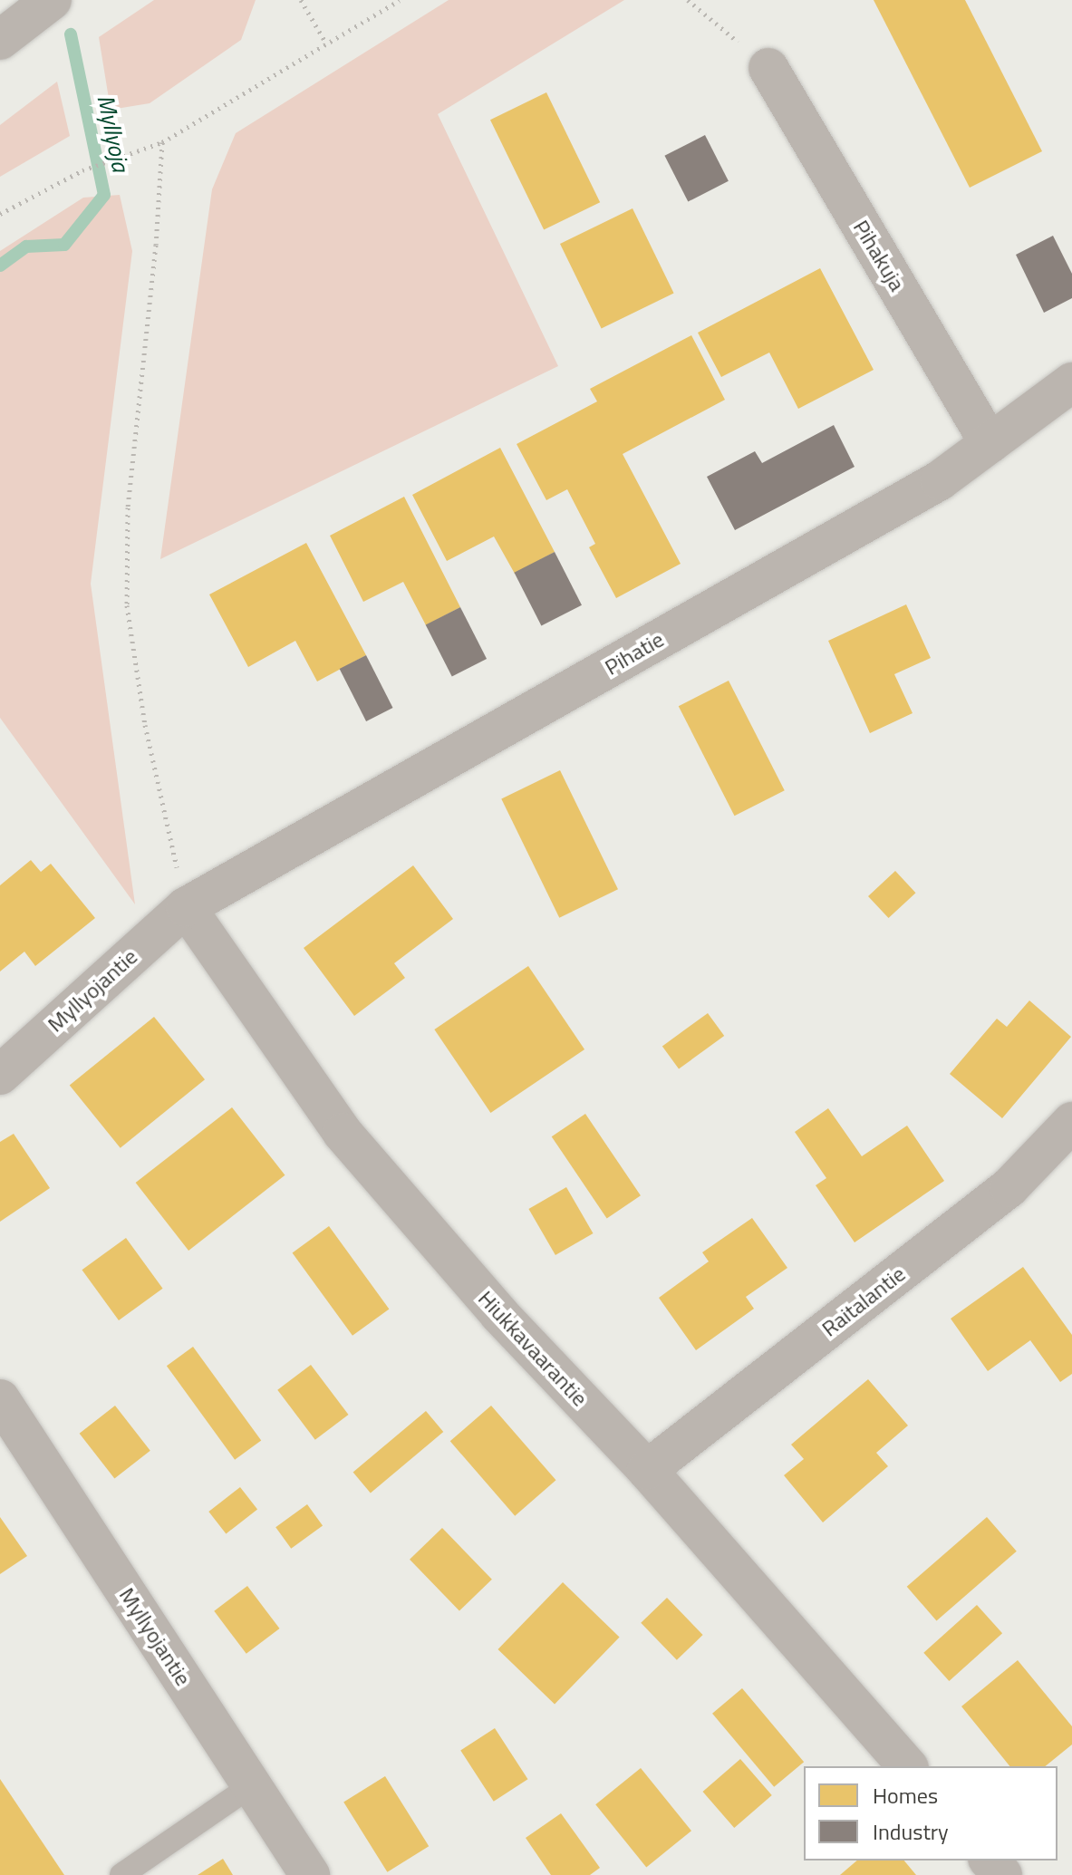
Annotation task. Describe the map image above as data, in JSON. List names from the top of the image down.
{
  "streets": {
    "street": [
      "Pihakuja",
      "Pihatie",
      "Myllyojantie",
      "Raitalantie",
      "Hiukkavaarantie"
    ]
  },
  "crossings": [
    ["Pihakuja", "Pihatie"],
    ["Pihatie", "Myllyojantie"],
    ["Pihatie", "Hiukkavaarantie"],
    ["Myllyojantie", "Hiukkavaarantie"],
    ["Raitalantie", "Hiukkavaarantie"]
  ],
  "water": ["Myllyoja"],
  "legend": ["Homes", "Industry"]
}
